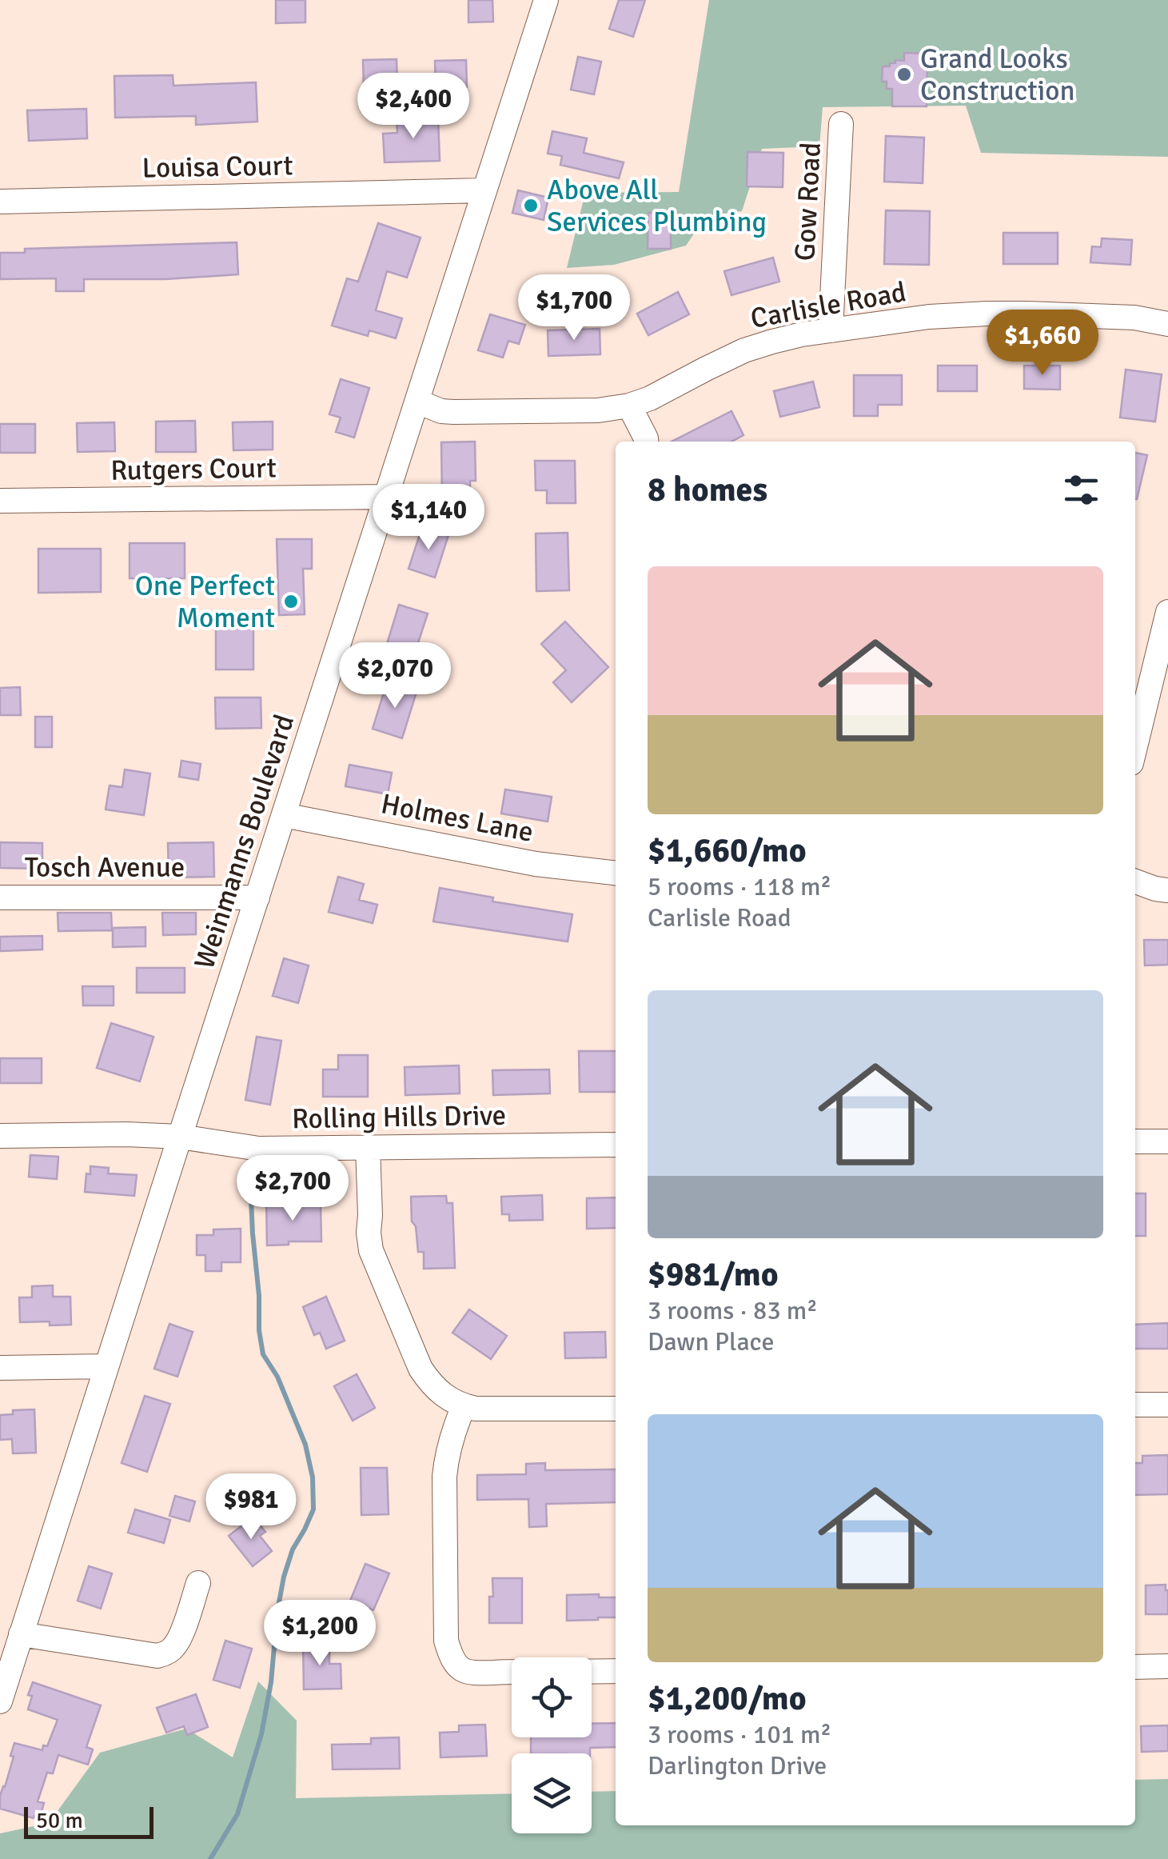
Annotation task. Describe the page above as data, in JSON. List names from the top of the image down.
{
  "streets": {
    "street": [
      "Louisa Court",
      "Gow Road",
      "Carlisle Road",
      "Rutgers Court",
      "Holmes Lane",
      "Weinmanns Boulevard",
      "Tosch Avenue",
      "Rolling Hills Drive"
    ]
  },
  "crossings": [
    ["Louisa Court", "Weinmanns Boulevard"],
    ["Gow Road", "Carlisle Road"],
    ["Carlisle Road", "Weinmanns Boulevard"],
    ["Rutgers Court", "Weinmanns Boulevard"],
    ["Holmes Lane", "Weinmanns Boulevard"],
    ["Weinmanns Boulevard", "Tosch Avenue"],
    ["Weinmanns Boulevard", "Rolling Hills Drive"]
  ],
  "places": ["Grand Looks Construction", "Above All Services Plumbing", "One Perfect Moment"],
  "scale_bar": "50 m",
  "page": {
    "price": [
      "$2,400",
      "$1,700",
      "$1,660",
      "$1,140",
      "$2,070",
      "$2,700",
      "$981",
      "$1,200"
    ],
    "heading": "8 homes",
    "list": [
      {
        "name": "$1,660/mo",
        "note": "5 rooms · 118 m² · Carlisle Road"
      },
      {
        "name": "$981/mo",
        "note": "3 rooms · 83 m² · Dawn Place"
      },
      {
        "name": "$1,200/mo",
        "note": "3 rooms · 101 m² · Darlington Drive"
      }
    ],
    "scale": "50 m"
  }
}
